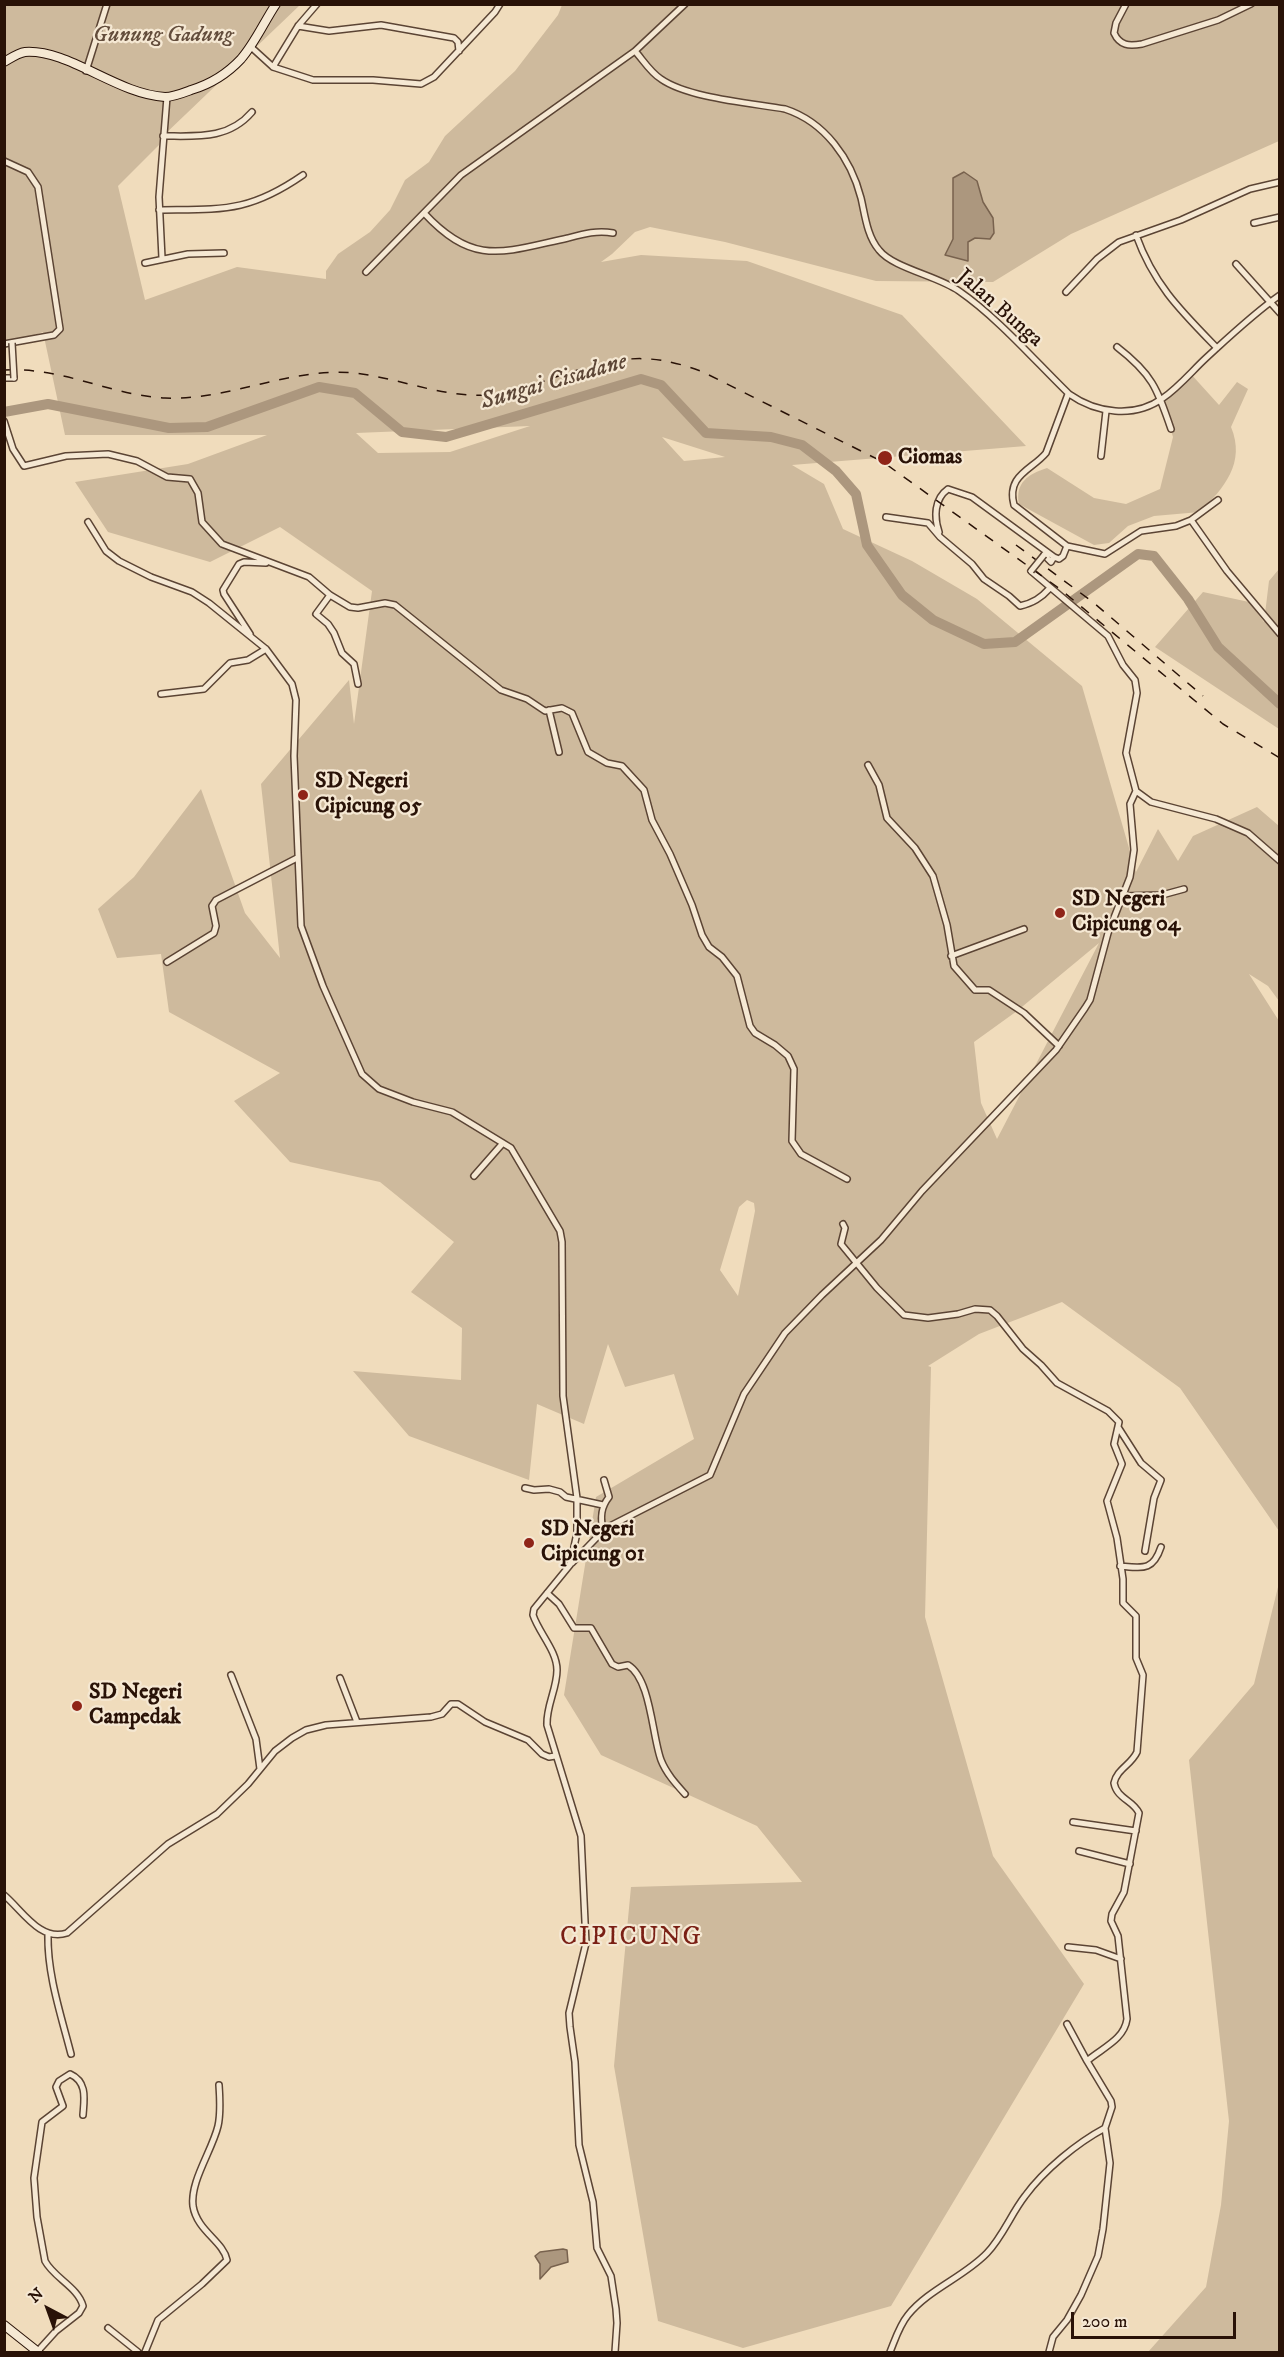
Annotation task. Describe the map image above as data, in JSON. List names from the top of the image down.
{
  "streets": {
    "street": ["Jalan Bunga"]
  },
  "districts": ["CIPICUNG"],
  "water": ["Sungai Cisadane"],
  "parks": ["Gunung Gadung"],
  "places": [
    "Ciomas",
    "SD Negeri Cipicung 05",
    "SD Negeri Cipicung 04",
    "SD Negeri Cipicung 01",
    "SD Negeri Campedak"
  ],
  "scale_bar": "200 m",
  "north": "top left"
}
